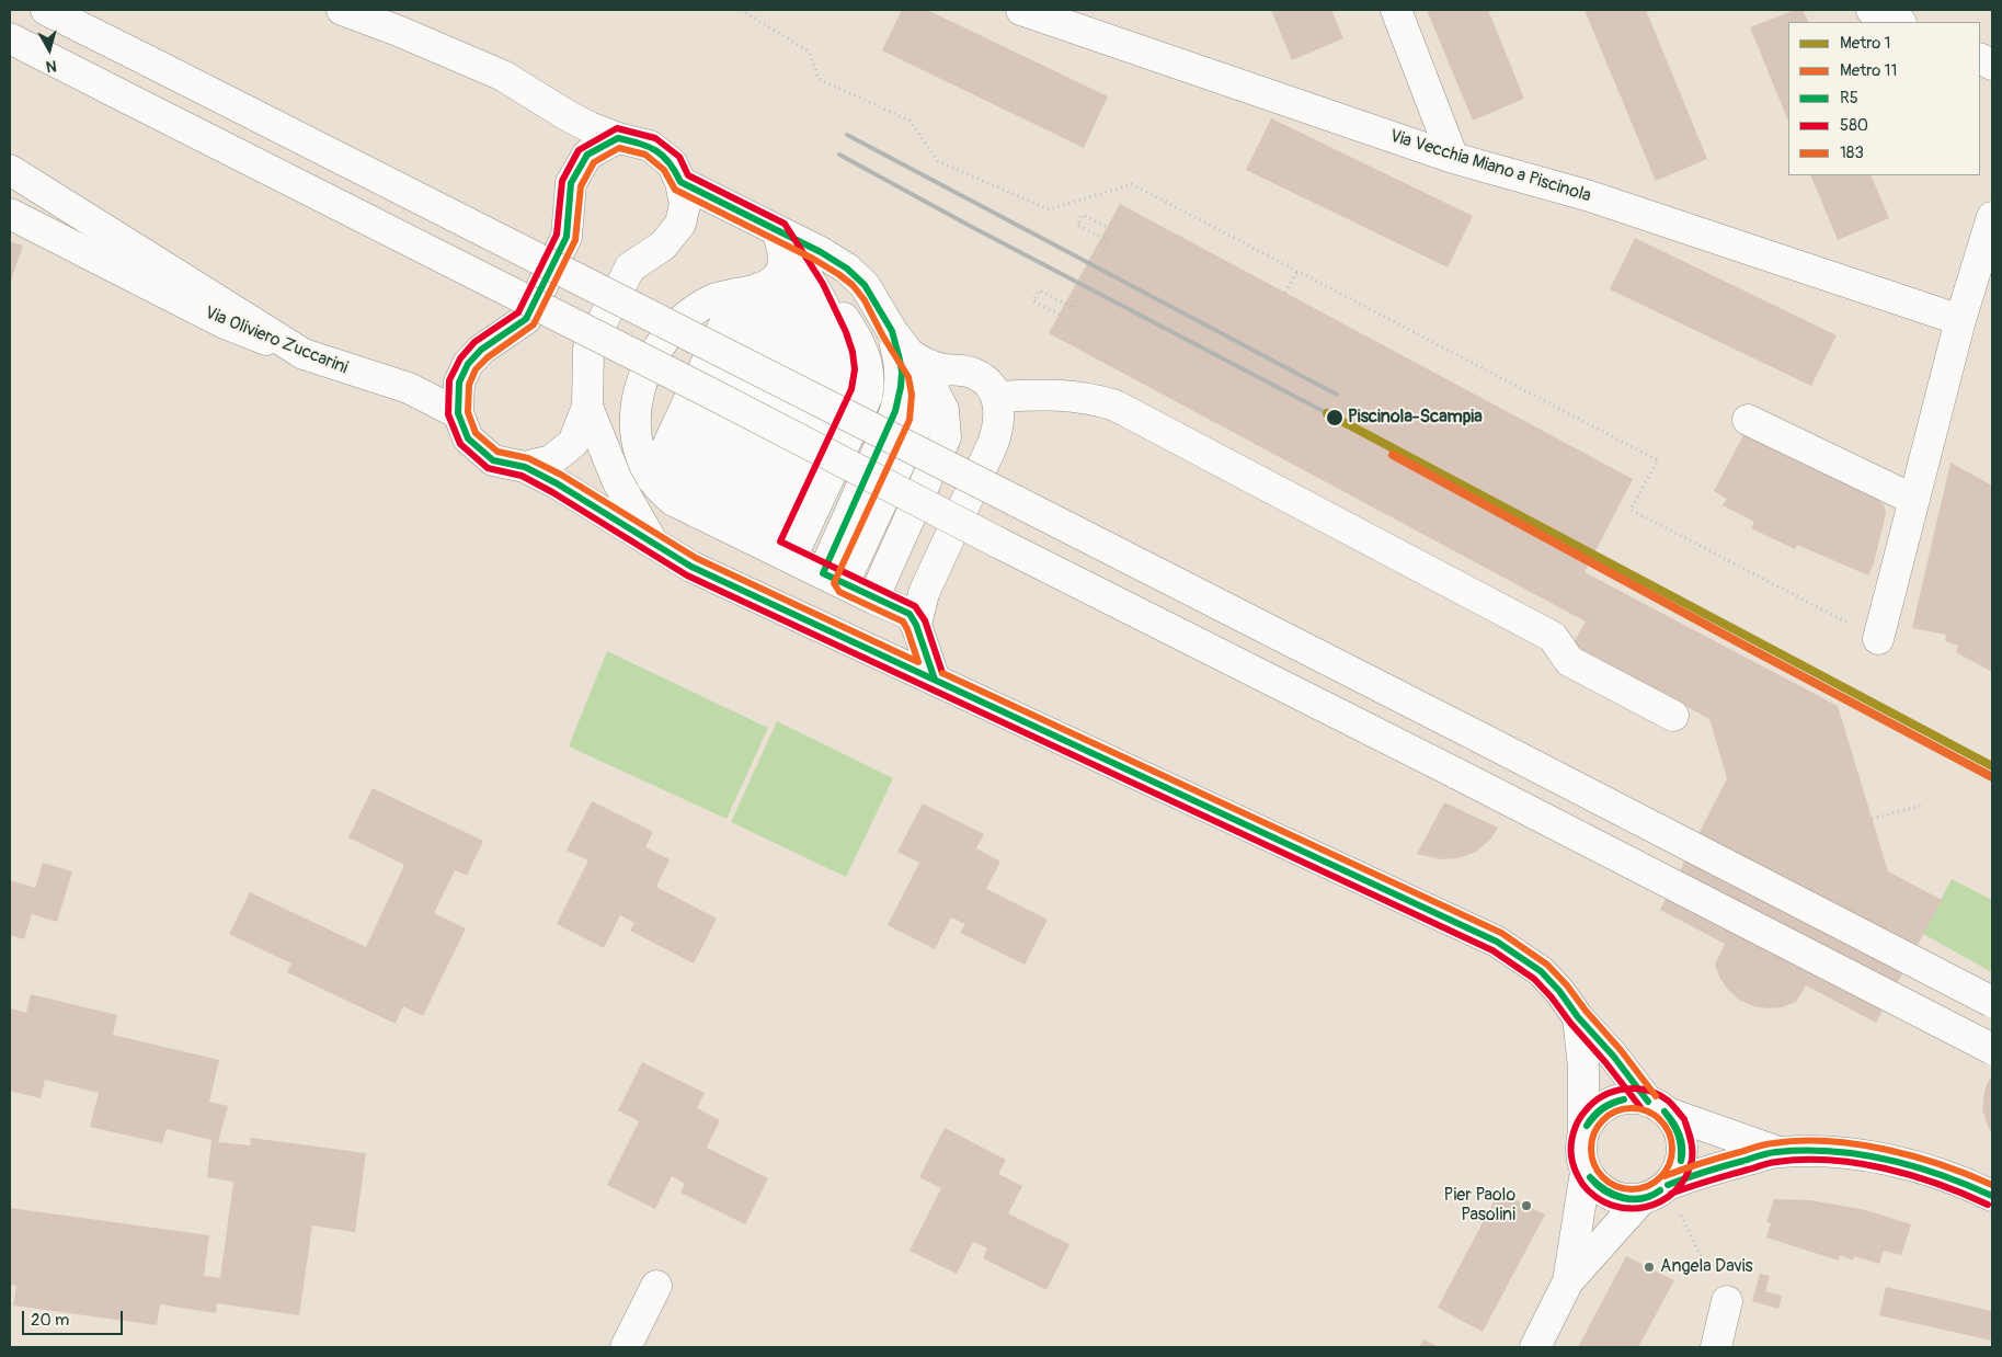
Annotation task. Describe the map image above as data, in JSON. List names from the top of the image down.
{
  "streets": {
    "main road": ["Via Vecchia Miano a Piscinola", "Via Oliviero Zuccarini"]
  },
  "places": ["Piscinola-Scampia", "Pier Paolo Pasolini", "Angela Davis"],
  "lines": [
    "transit line 580",
    "transit line R5",
    "transit line 183",
    "metro line 1",
    "metro line 11"
  ],
  "legend": [
    "Metro 1",
    "Metro 11",
    "R5",
    "580",
    "183"
  ],
  "scale_bar": "20 m",
  "north": "bottom"
}
